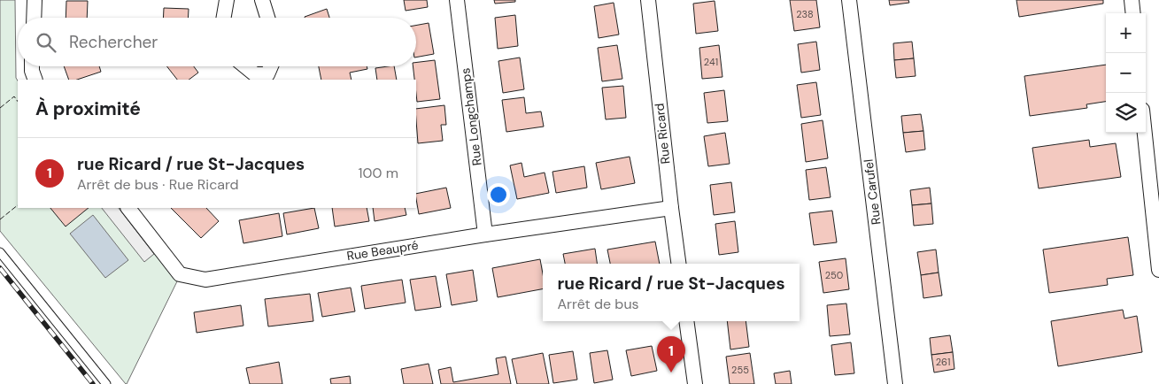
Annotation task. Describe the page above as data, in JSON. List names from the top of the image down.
{
  "streets": {
    "street": [
      "Rue Longchamps",
      "Rue Ricard",
      "Rue Carufel",
      "Rue Beaupré"
    ]
  },
  "crossings": [
    ["Rue Longchamps", "Rue Beaupré"],
    ["Rue Ricard", "Rue Beaupré"]
  ],
  "house_numbers": [
    "238",
    "241",
    "250",
    "261",
    "255"
  ],
  "page": {
    "map_buttons": ["+", "−"],
    "search": "Rechercher",
    "heading": "À proximité",
    "list": [
      {
        "mark": "1",
        "name": "rue Ricard / rue St-Jacques",
        "note": "Arrêt de bus · Rue Ricard",
        "value": "100 m"
      }
    ],
    "popup": ["rue Ricard / rue St-Jacques", "Arrêt de bus"],
    "pins": "1"
  }
}
